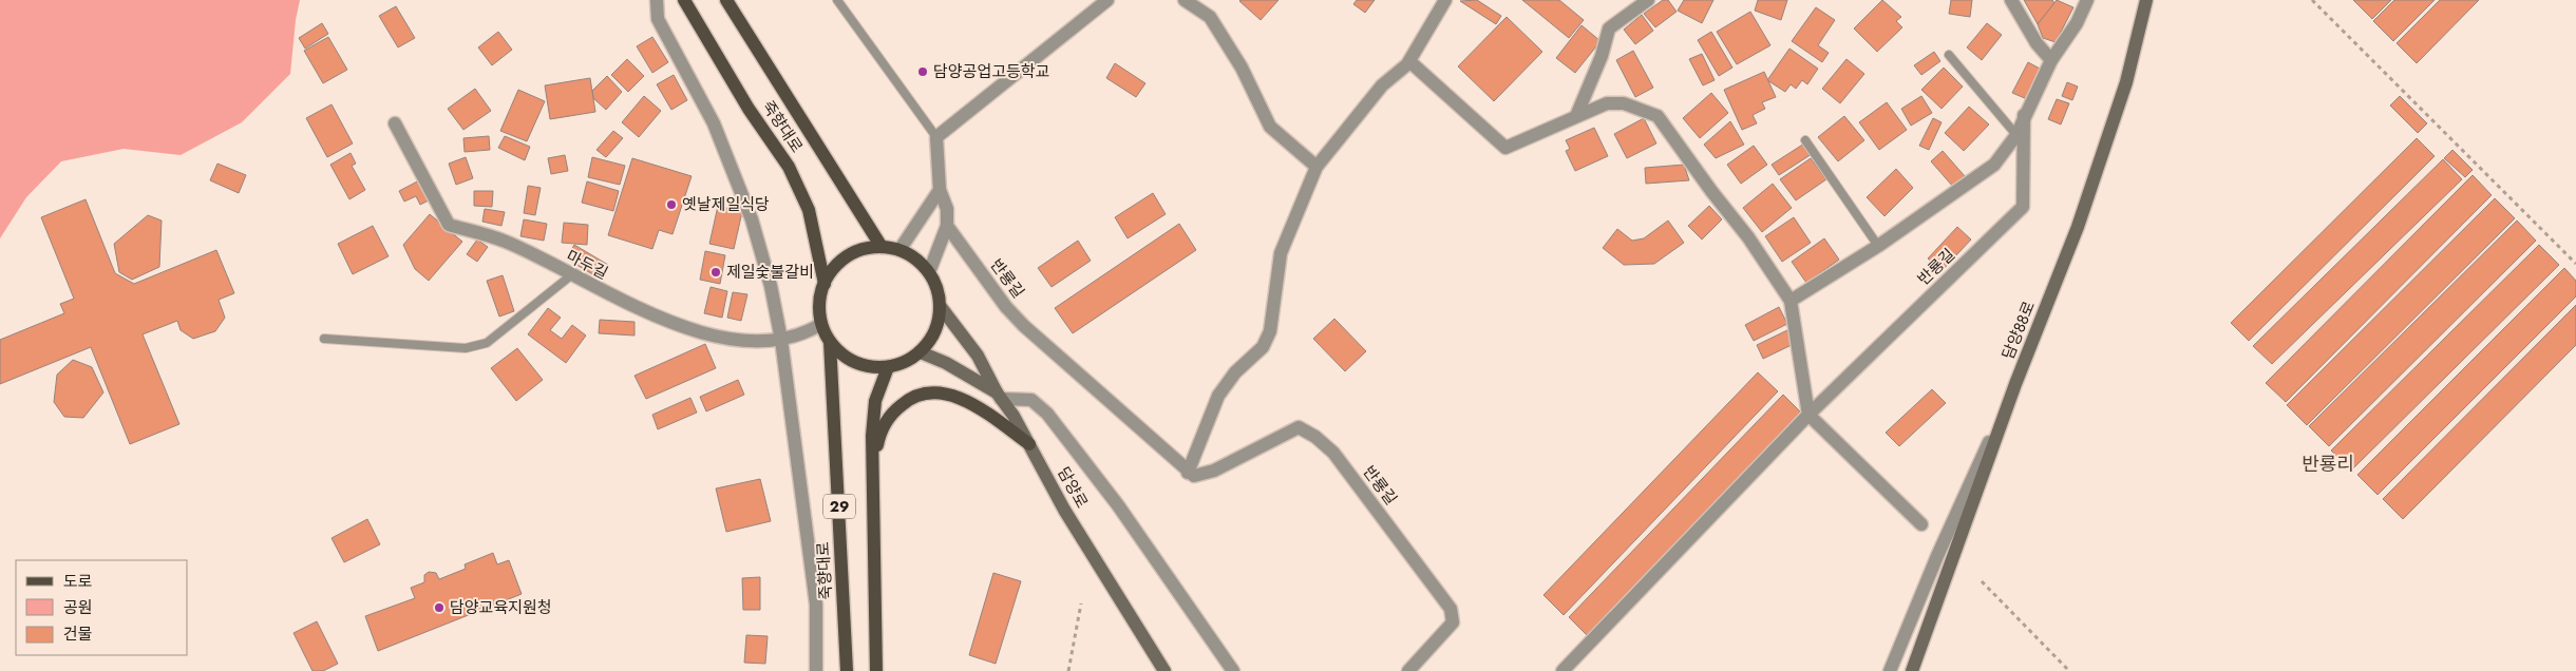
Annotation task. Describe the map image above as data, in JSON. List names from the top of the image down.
{
  "streets": {
    "main road": [
      "죽향대로",
      "담양88로",
      "담양로",
      "29"
    ],
    "street": ["마두길", "반룡길"]
  },
  "crossings": [
    ["죽향대로", "마두길"],
    ["죽향대로", "담양로"],
    ["죽향대로", "29"],
    ["마두길", "담양로"],
    ["마두길", "29"],
    ["담양로", "29"]
  ],
  "districts": ["반룡리"],
  "places": [
    "담양공업고등학교",
    "옛날제일식당",
    "제일숯불갈비",
    "담양교육지원청"
  ],
  "legend": ["도로", "공원", "건물"]
}
